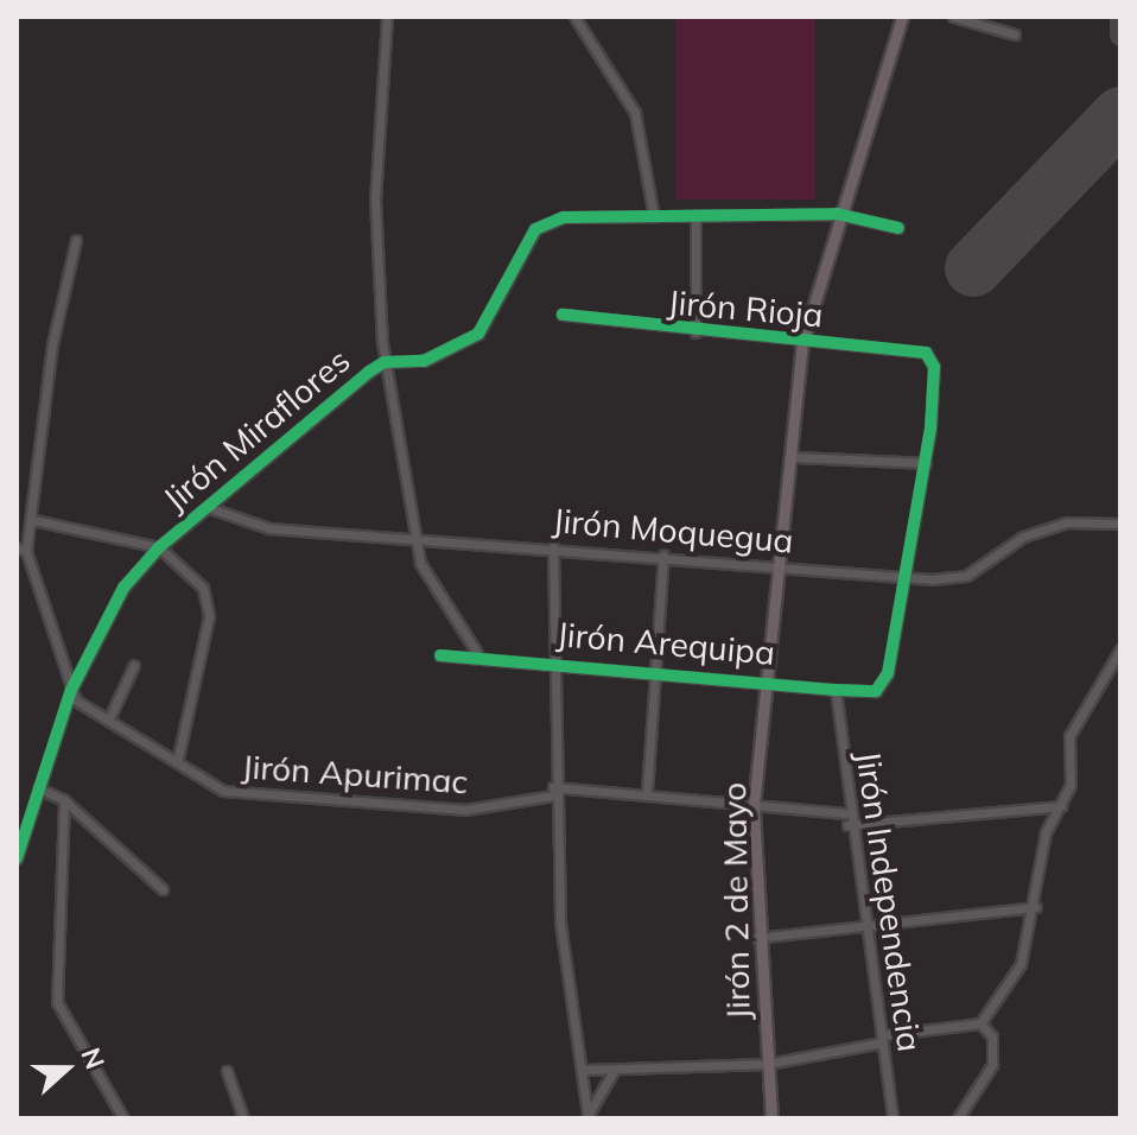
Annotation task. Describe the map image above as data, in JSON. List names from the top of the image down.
{
  "streets": {
    "main road": ["Jirón 2 de Mayo"],
    "street": [
      "Jirón Rioja",
      "Jirón Miraflores",
      "Jirón Moquegua",
      "Jirón Arequipa",
      "Jirón Apurimac",
      "Jirón Independencia"
    ]
  },
  "crossings": [
    ["Jirón Rioja", "Jirón 2 de Mayo"],
    ["Jirón Miraflores", "Jirón Moquegua"],
    ["Jirón Miraflores", "Jirón Apurimac"],
    ["Jirón Miraflores", "Jirón 2 de Mayo"],
    ["Jirón Moquegua", "Jirón Arequipa"],
    ["Jirón Moquegua", "Jirón 2 de Mayo"],
    ["Jirón Arequipa", "Jirón 2 de Mayo"],
    ["Jirón Arequipa", "Jirón Independencia"],
    ["Jirón Apurimac", "Jirón 2 de Mayo"],
    ["Jirón Apurimac", "Jirón Independencia"]
  ],
  "north": "right"
}
